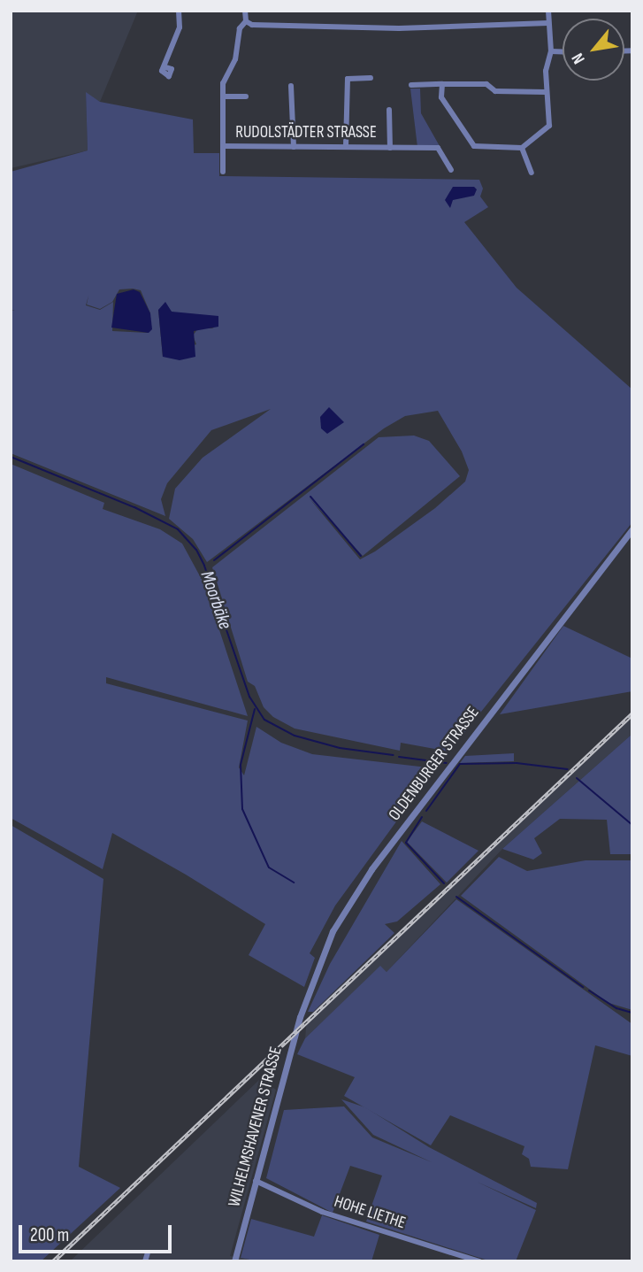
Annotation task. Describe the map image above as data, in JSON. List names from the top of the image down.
{
  "streets": {
    "street": [
      "RUDOLSTÄDTER STRASSE",
      "OLDENBURGER STRASSE",
      "WILHELMSHAVENER STRASSE",
      "HOHE LIETHE"
    ]
  },
  "crossings": [
    ["OLDENBURGER STRASSE", "WILHELMSHAVENER STRASSE"],
    ["WILHELMSHAVENER STRASSE", "HOHE LIETHE"]
  ],
  "water": ["Moorbäke"],
  "scale_bar": "200 m",
  "north": "bottom left"
}
